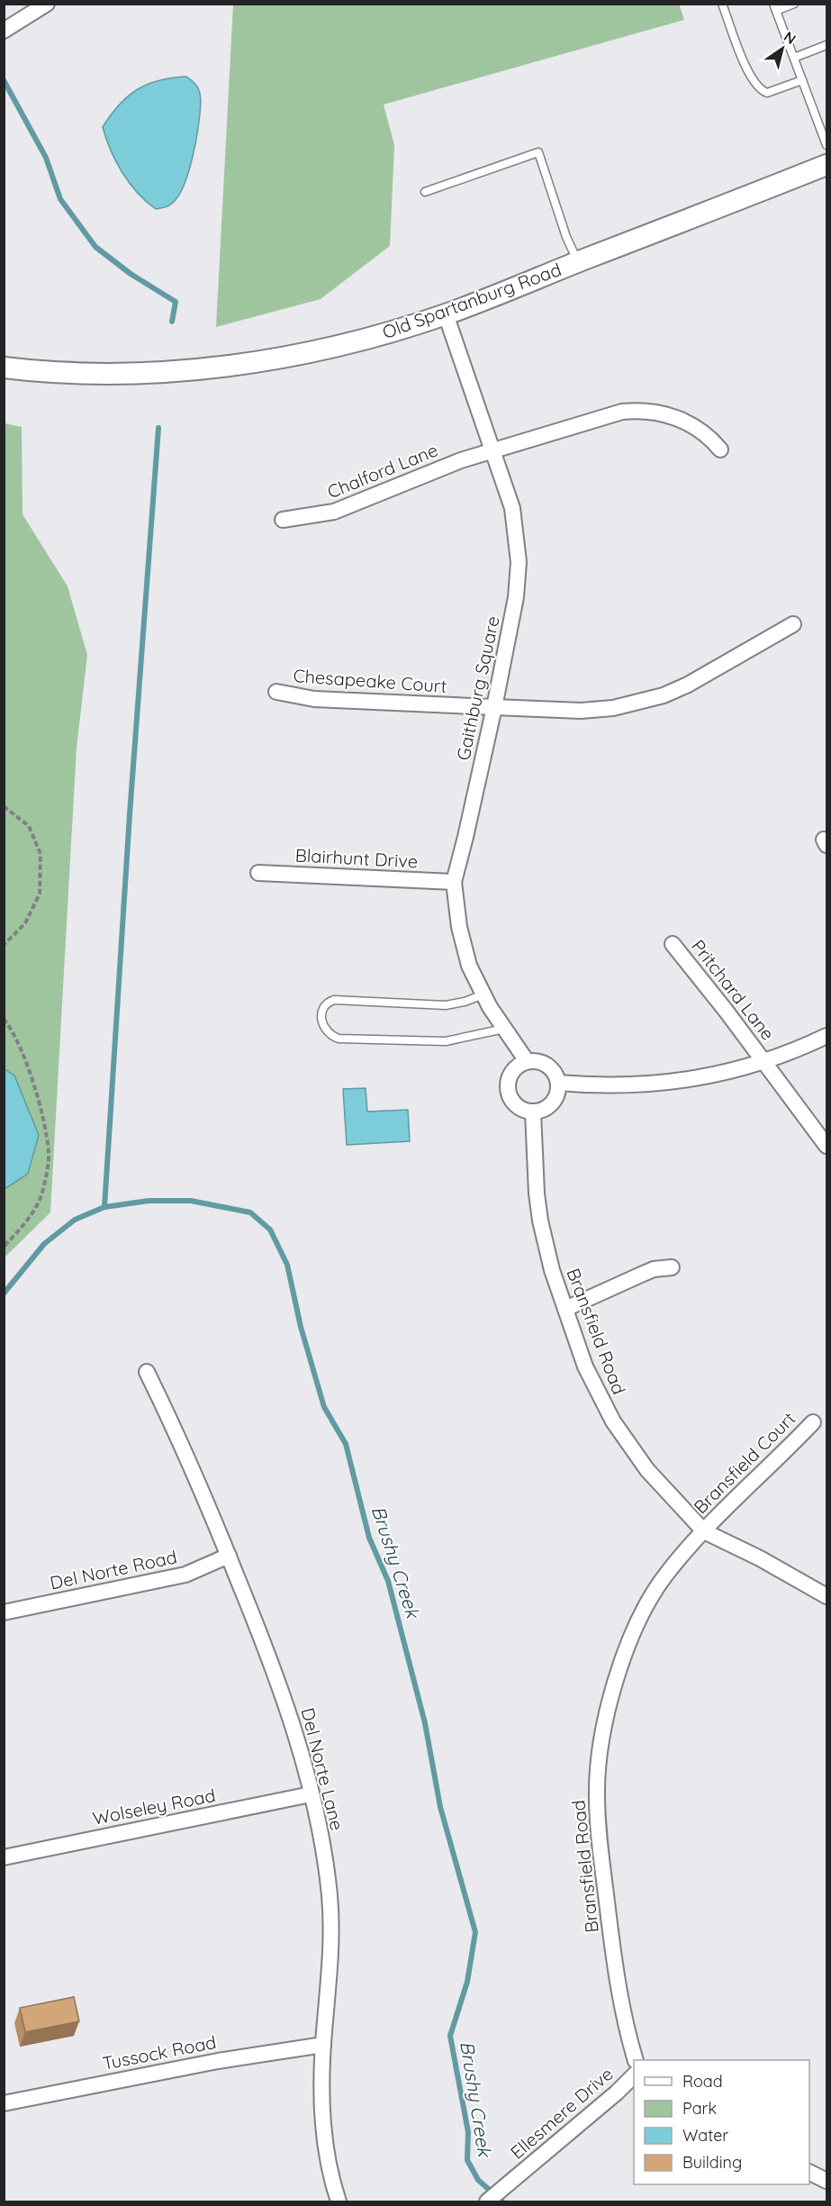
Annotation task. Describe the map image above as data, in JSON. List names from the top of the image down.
{
  "streets": {
    "main road": ["Old Spartanburg Road"],
    "street": [
      "Chalford Lane",
      "Chesapeake Court",
      "Gaithburg Square",
      "Blairhunt Drive",
      "Pritchard Lane",
      "Bransfield Road",
      "Bransfield Court",
      "Del Norte Road",
      "Del Norte Lane",
      "Wolseley Road",
      "Tussock Road",
      "Ellesmere Drive"
    ]
  },
  "crossings": [
    ["Old Spartanburg Road", "Gaithburg Square"],
    ["Chalford Lane", "Gaithburg Square"],
    ["Chesapeake Court", "Gaithburg Square"],
    ["Gaithburg Square", "Blairhunt Drive"],
    ["Gaithburg Square", "Bransfield Road"],
    ["Bransfield Road", "Bransfield Court"],
    ["Del Norte Road", "Del Norte Lane"],
    ["Del Norte Lane", "Wolseley Road"],
    ["Del Norte Lane", "Tussock Road"]
  ],
  "water": ["Brushy Creek"],
  "legend": [
    "Road",
    "Park",
    "Water",
    "Building"
  ],
  "north": "top right"
}
